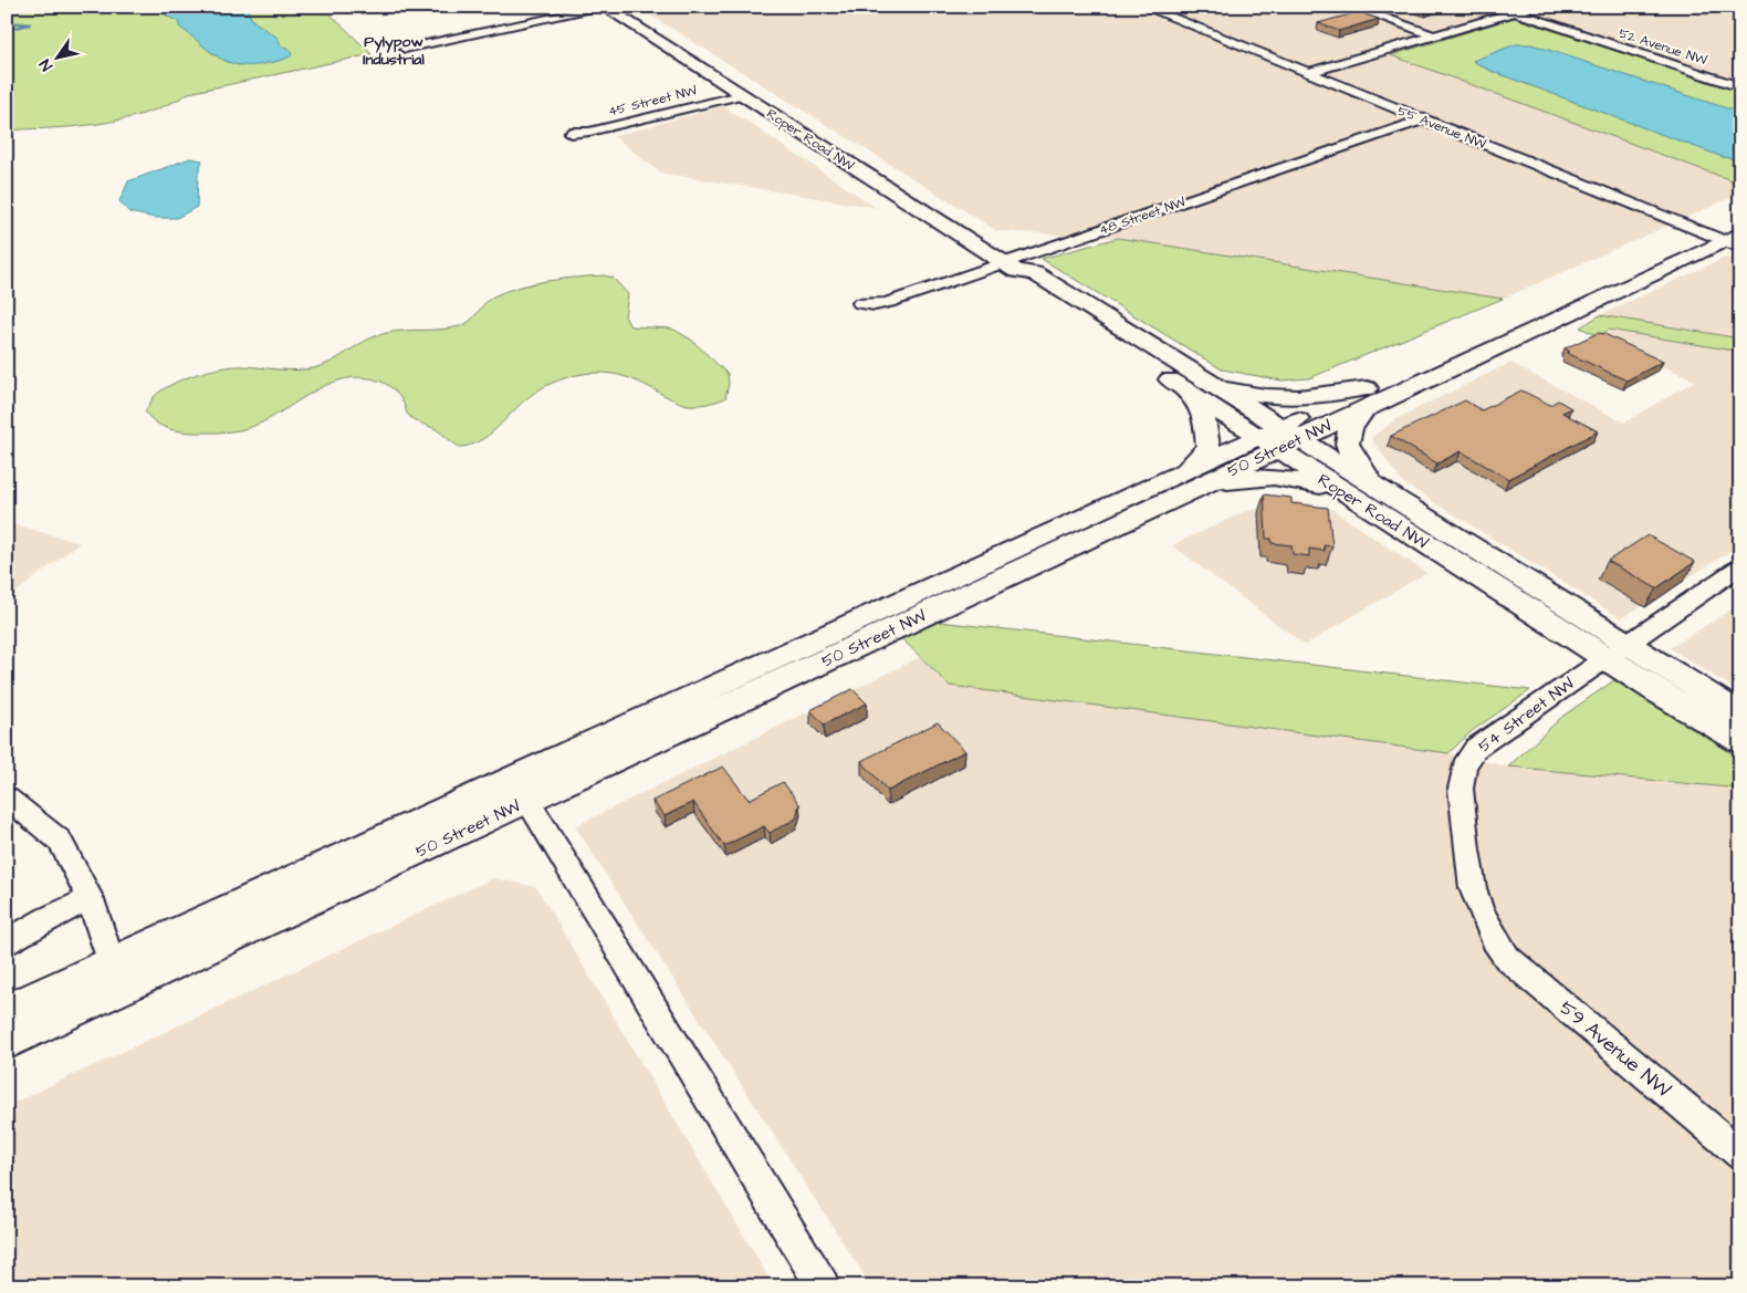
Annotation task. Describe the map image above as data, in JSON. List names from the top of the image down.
{
  "streets": {
    "main road": ["Roper Road NW", "50 Street NW"],
    "street": [
      "52 Avenue NW",
      "45 Street NW",
      "55 Avenue NW",
      "48 Street NW",
      "54 Street NW",
      "59 Avenue NW"
    ]
  },
  "crossings": [
    ["45 Street NW", "Roper Road NW"],
    ["55 Avenue NW", "48 Street NW"],
    ["55 Avenue NW", "50 Street NW"],
    ["Roper Road NW", "48 Street NW"],
    ["Roper Road NW", "50 Street NW"],
    ["Roper Road NW", "54 Street NW"],
    ["54 Street NW", "59 Avenue NW"]
  ],
  "districts": ["Pylypow Industrial"],
  "north": "bottom left"
}
